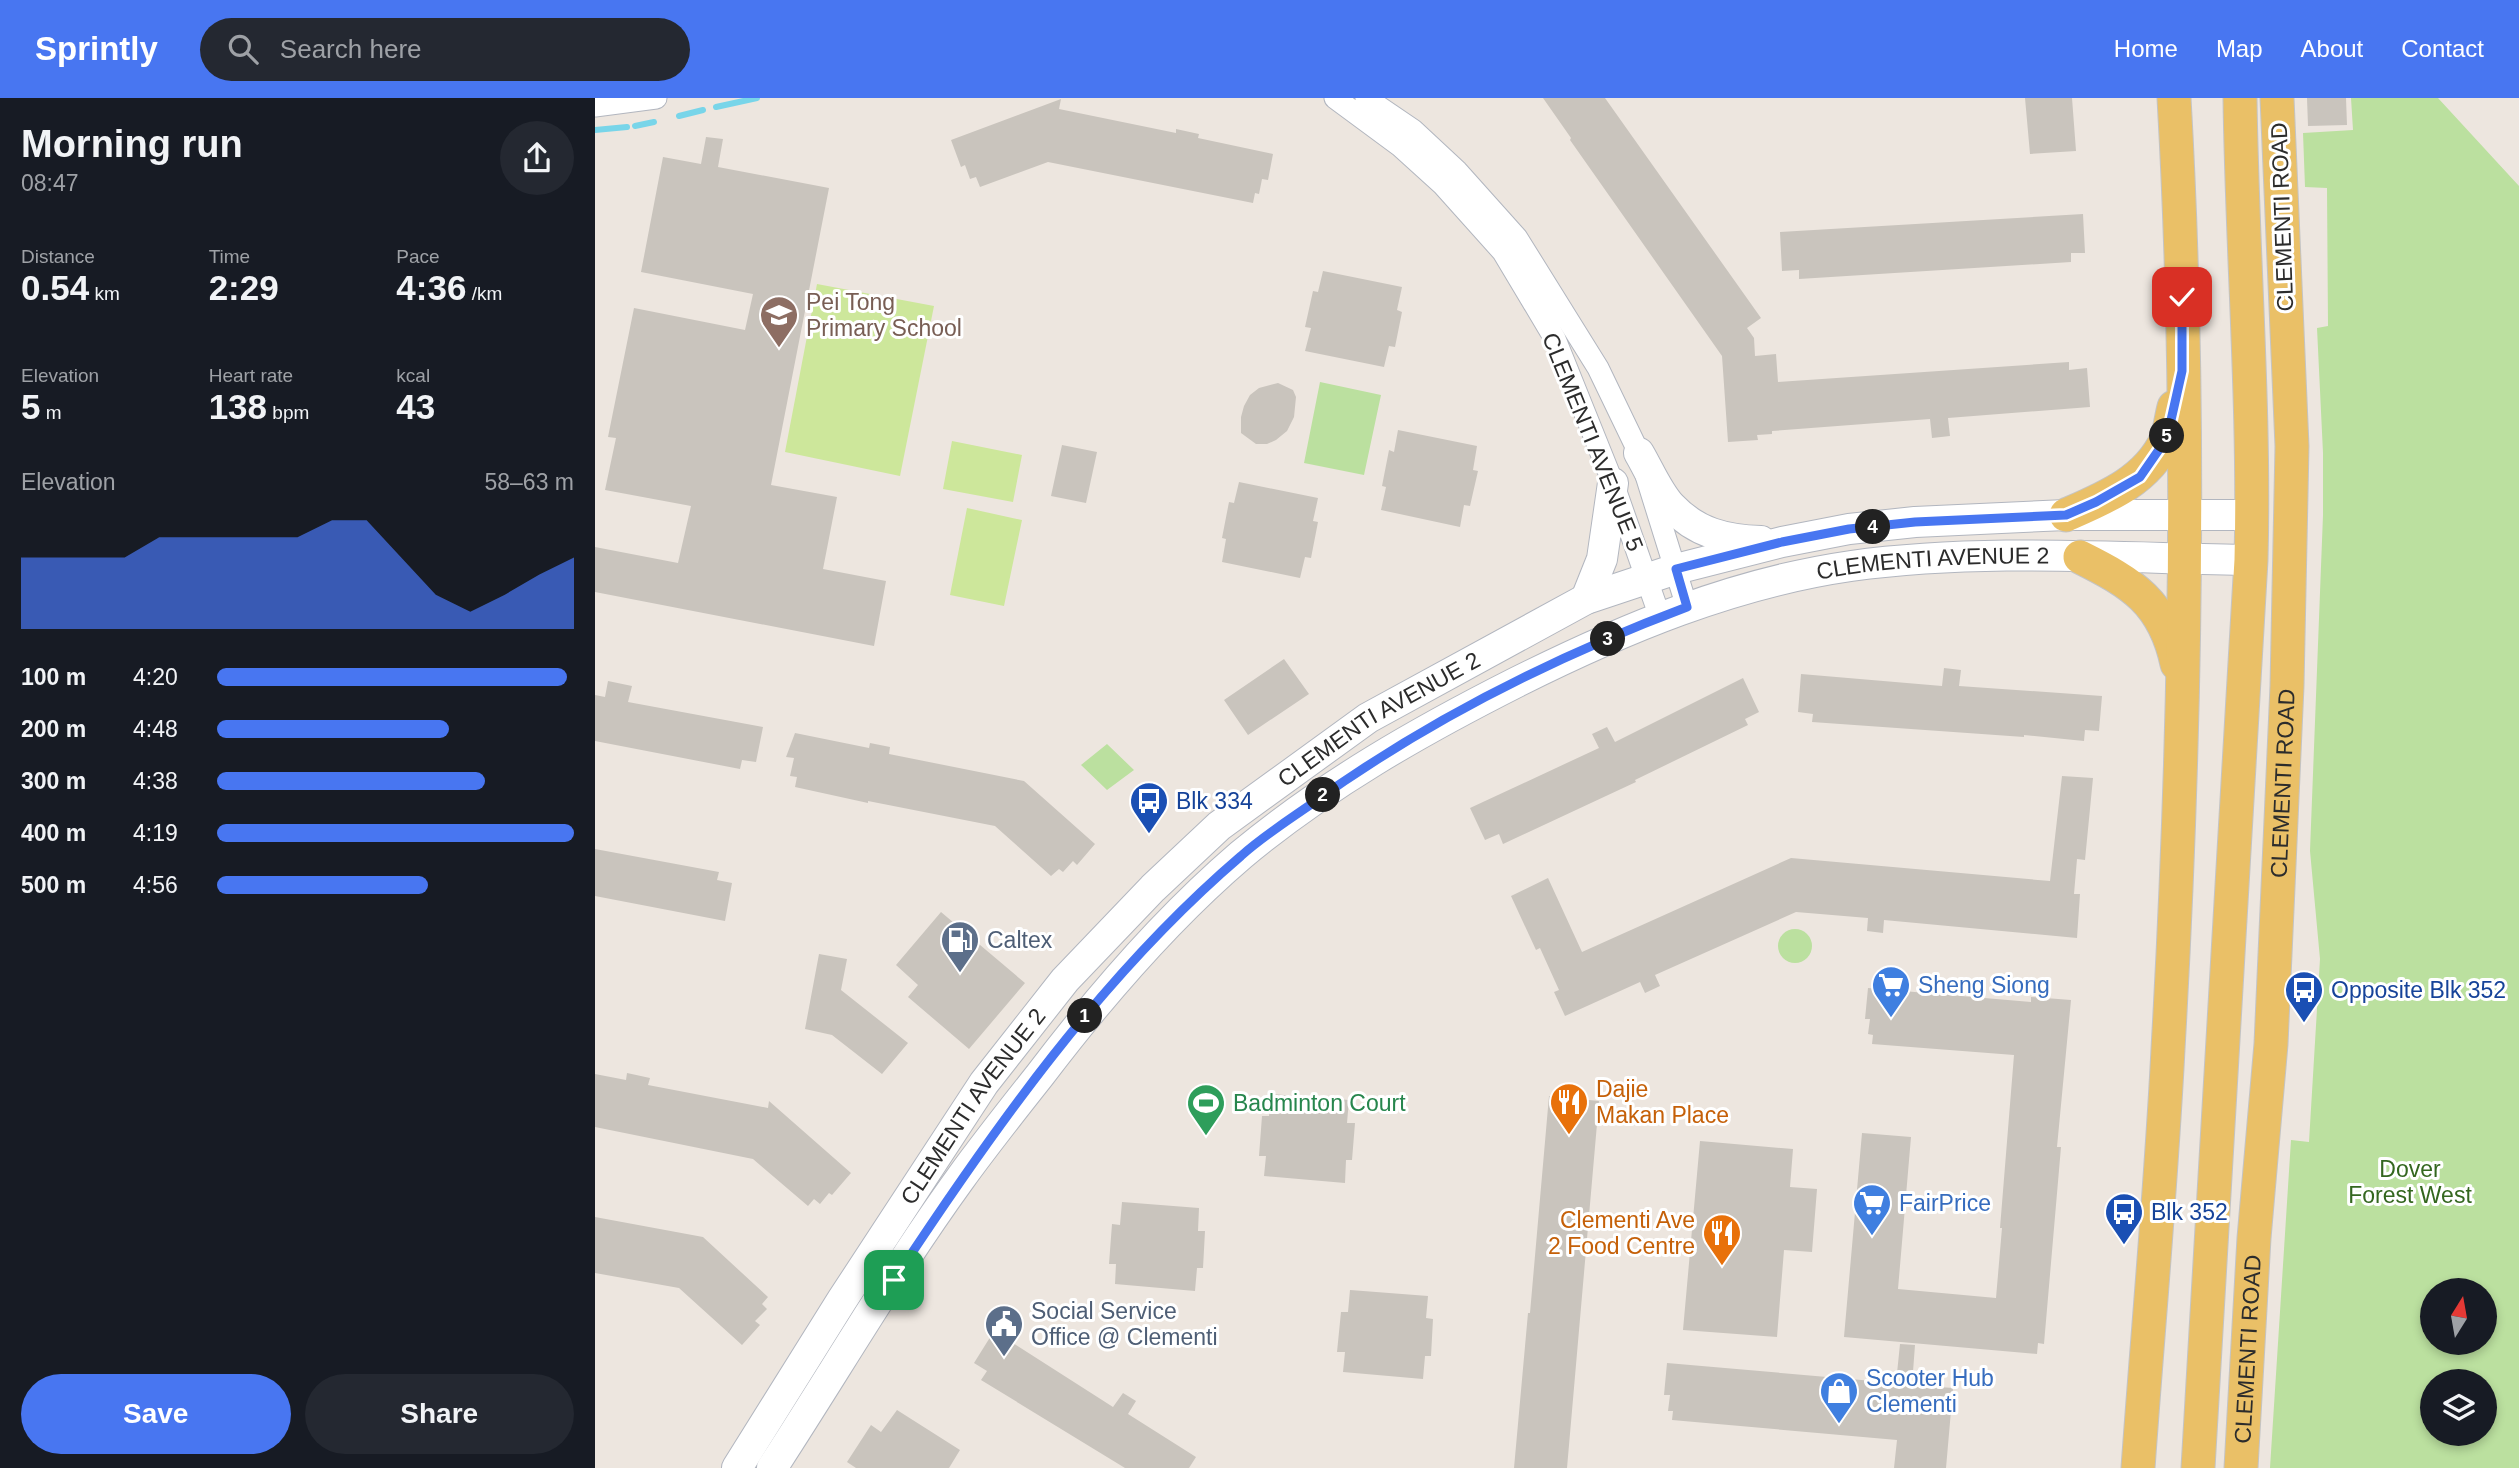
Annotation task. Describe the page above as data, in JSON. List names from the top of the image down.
{
  "streets": {
    "main road": ["CLEMENTI ROAD", "CLEMENTI AVENUE 2"],
    "street": ["CLEMENTI AVENUE 5"]
  },
  "crossings": [
    ["CLEMENTI ROAD", "CLEMENTI AVENUE 2"],
    ["CLEMENTI AVENUE 5", "CLEMENTI AVENUE 2"]
  ],
  "parks": ["Dover Forest West"],
  "places": {
    "school or university": ["Pei Tong Primary School"],
    "bus stop": ["Blk 334", "Opposite Blk 352", "Blk 352"],
    "fuel station": ["Caltex"],
    "supermarket": ["Sheng Siong", "FairPrice"],
    "restaurant": ["Dajie Makan Place", "Clementi Ave 2 Food Centre"],
    "sports": ["Badminton Court"],
    "public building": ["Social Service Office @ Clementi"],
    "shop": ["Scooter Hub Clementi"]
  },
  "north": "top",
  "page": {
    "header": "Sprintly",
    "search": "Search here",
    "nav": [
      "Home",
      "Map",
      "About",
      "Contact"
    ],
    "heading": ["Morning run", "08:47"],
    "stats": [
      ["Distance", "0.54 km"],
      ["Time", "2:29"],
      ["Pace", "4:36 /km"],
      ["Elevation", "5 m"],
      ["Heart rate", "138 bpm"],
      ["kcal", "43"]
    ],
    "pins": [
      "5",
      "4",
      "3",
      "2",
      "1"
    ],
    "chart": ["Elevation", "58–63 m"],
    "list": [
      {
        "name": "100 m",
        "note": "4:20"
      },
      {
        "name": "200 m",
        "note": "4:48"
      },
      {
        "name": "300 m",
        "note": "4:38"
      },
      {
        "name": "400 m",
        "note": "4:19"
      },
      {
        "name": "500 m",
        "note": "4:56"
      }
    ],
    "buttons": ["Save", "Share"]
  }
}
